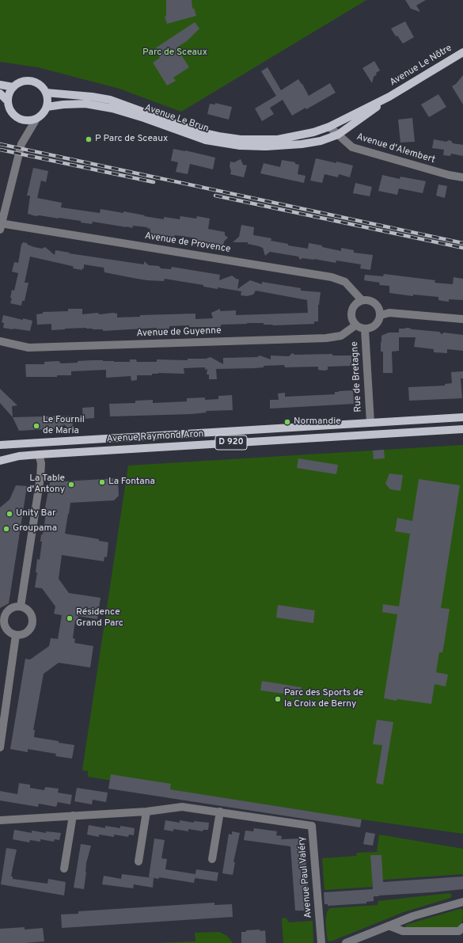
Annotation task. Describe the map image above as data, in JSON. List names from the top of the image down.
{
  "streets": {
    "main road": [
      "Avenue Le Nôtre",
      "Avenue Le Brun",
      "Avenue Raymond Aron",
      "D 920"
    ],
    "street": [
      "Avenue d'Alembert",
      "Avenue de Provence",
      "Avenue de Guyenne",
      "Rue de Bretagne",
      "Avenue Paul Valéry"
    ]
  },
  "crossings": [
    ["Avenue Le Nôtre", "Avenue Le Brun"],
    ["Avenue Le Nôtre", "Avenue d'Alembert"],
    ["Avenue Le Brun", "Avenue d'Alembert"],
    ["Avenue de Provence", "Avenue de Guyenne"],
    ["Avenue de Provence", "Rue de Bretagne"],
    ["Avenue de Guyenne", "Rue de Bretagne"],
    ["Rue de Bretagne", "Avenue Raymond Aron"]
  ],
  "parks": ["Parc de Sceaux"],
  "places": [
    "P Parc de Sceaux",
    "Normandie",
    "Le Fournil de Maria",
    "La Fontana",
    "La Table d'Antony",
    "Unity Bar",
    "Groupama",
    "Résidence Grand Parc",
    "Parc des Sports de la Croix de Berny"
  ]
}
